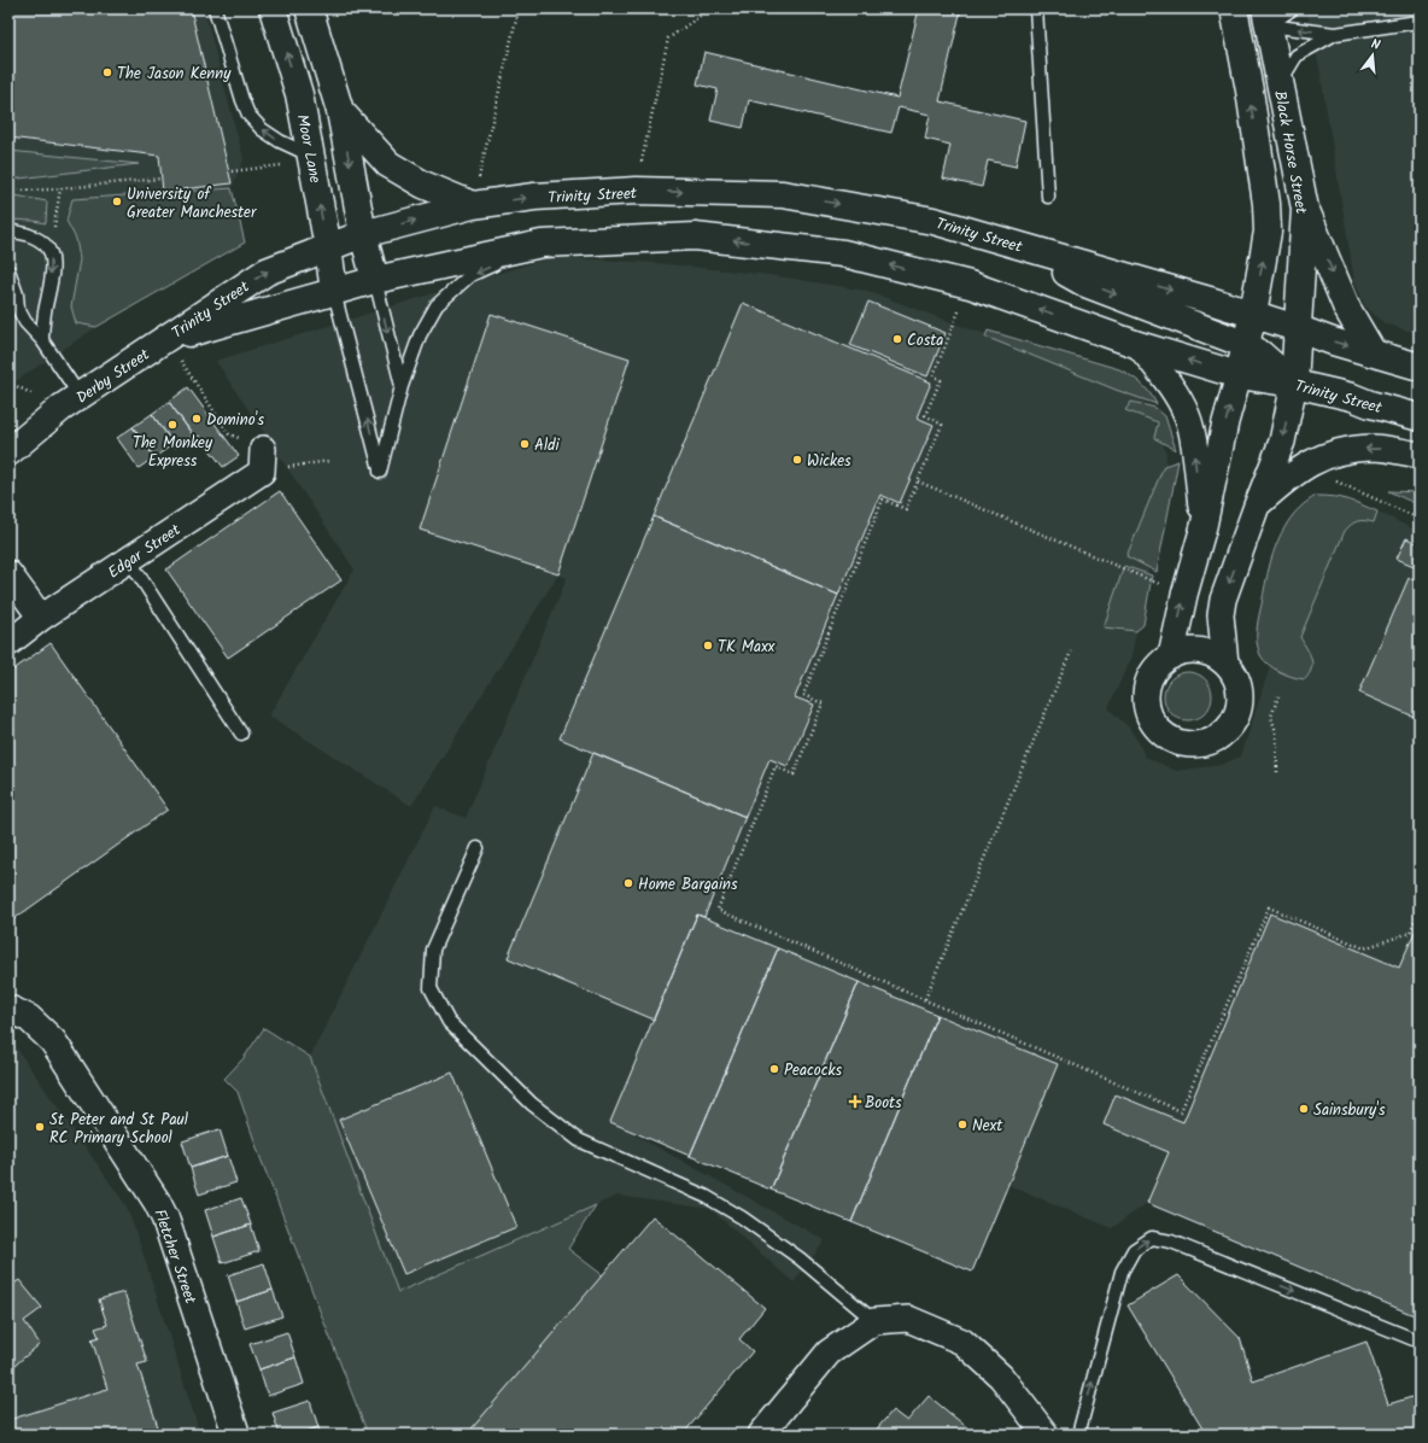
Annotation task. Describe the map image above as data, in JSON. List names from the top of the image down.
{
  "streets": {
    "main road": [
      "Moor Lane",
      "Black Horse Street",
      "Trinity Street",
      "Derby Street",
      "Fletcher Street"
    ],
    "street": ["Edgar Street"]
  },
  "crossings": [
    ["Moor Lane", "Trinity Street"],
    ["Black Horse Street", "Trinity Street"],
    ["Trinity Street", "Derby Street"]
  ],
  "places": {
    "other": [
      "The Jason Kenny",
      "University of Greater Manchester",
      "Costa",
      "Domino's",
      "The Monkey Express",
      "Aldi",
      "Wickes",
      "TK Maxx",
      "Home Bargains",
      "Peacocks",
      "Sainsbury's",
      "Next",
      "St Peter and St Paul RC Primary School"
    ],
    "health": ["Boots"]
  },
  "north": "top"
}
